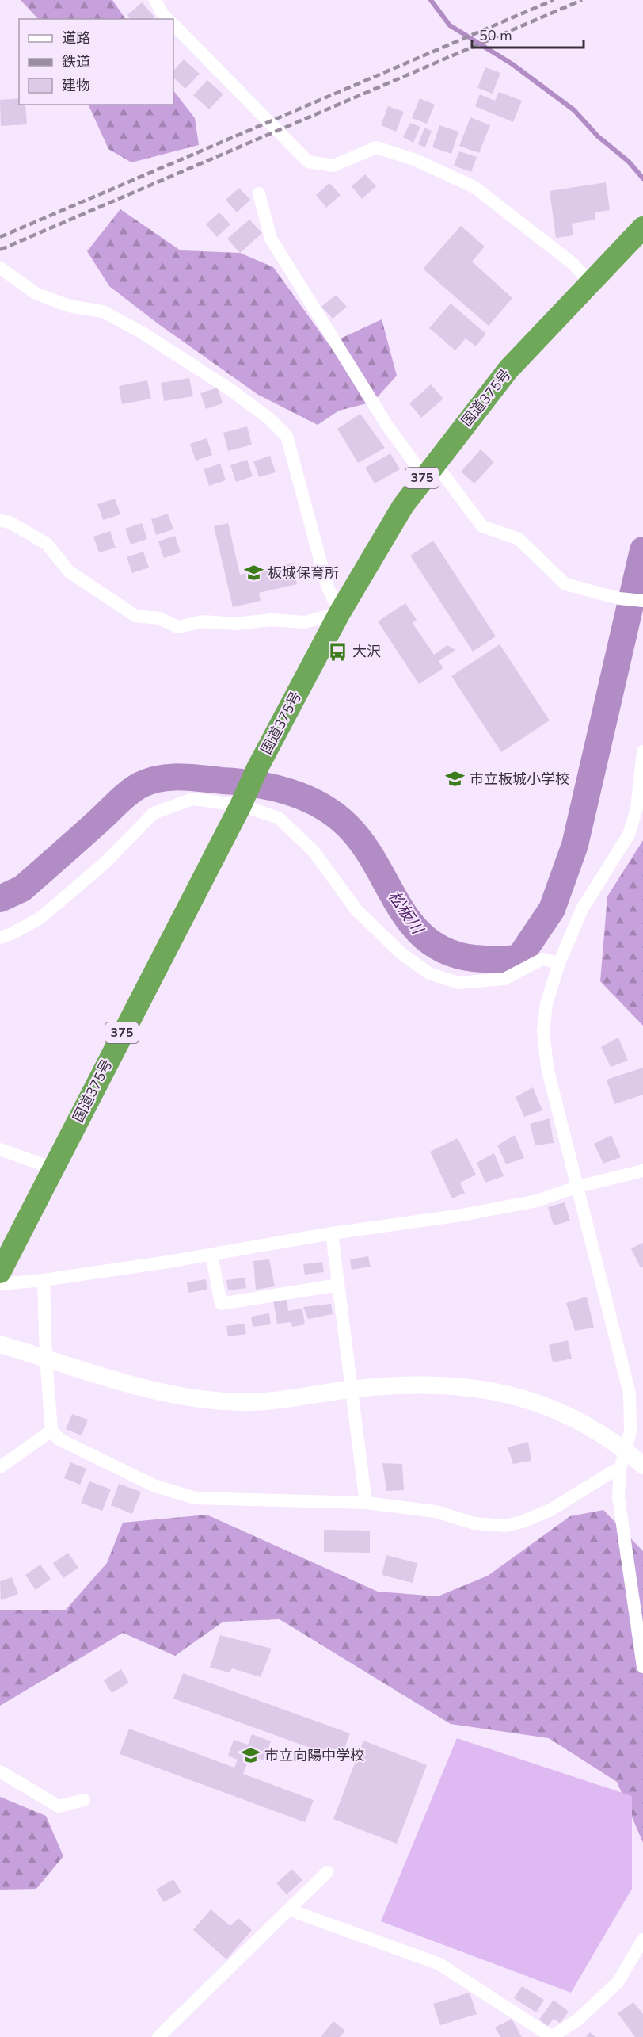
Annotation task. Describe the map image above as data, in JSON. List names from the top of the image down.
{
  "streets": {
    "highway": ["国道375号", "375"]
  },
  "water": ["松板川"],
  "places": {
    "school or university": ["板城保育所", "市立板城小学校", "市立向陽中学校"],
    "bus stop": ["大沢"]
  },
  "legend": ["道路", "鉄道", "建物"],
  "scale_bar": "50 m"
}
